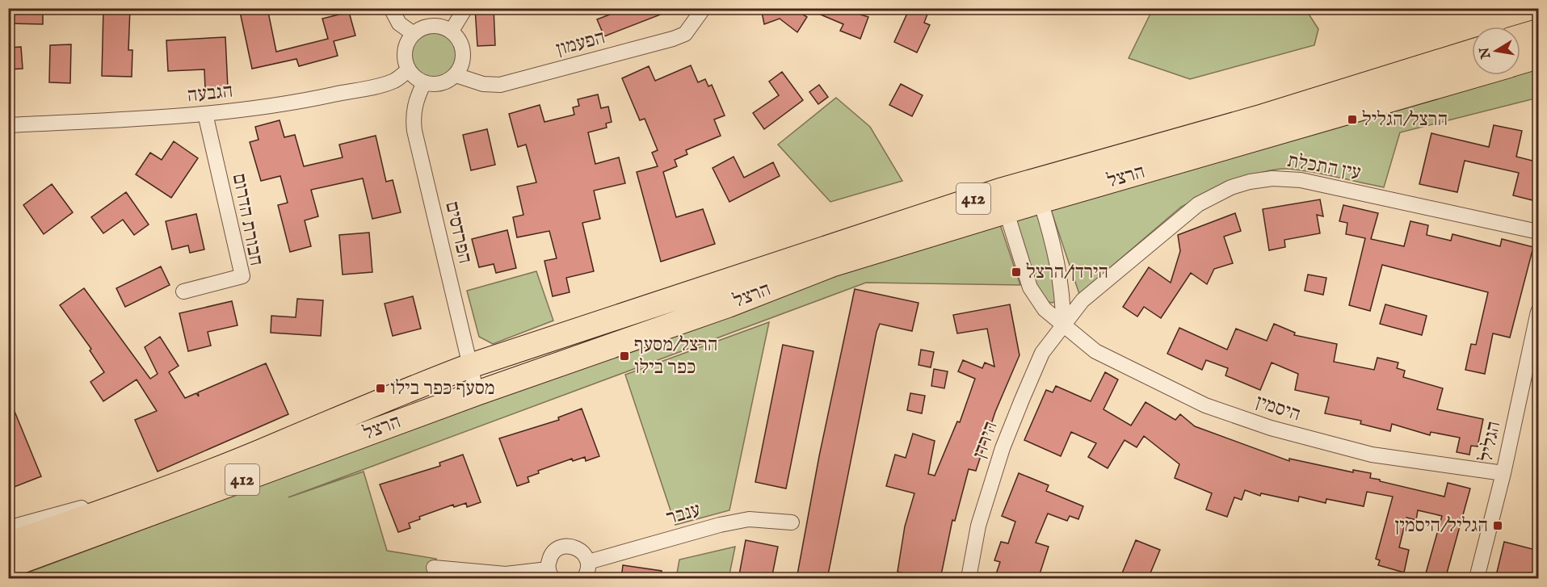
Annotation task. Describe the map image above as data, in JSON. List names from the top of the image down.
{
  "streets": {
    "main road": ["הרצל", "412"],
    "street": [
      "הפעמון",
      "הגבעה",
      "עין התכלת",
      "חבורת הדרום",
      "הפרדסים",
      "היסמין",
      "הירדן",
      "הגליל",
      "ענבר"
    ]
  },
  "crossings": [
    ["הפעמון", "הגבעה"],
    ["הפעמון", "הפרדסים"],
    ["הגבעה", "חבורת הדרום"],
    ["הגבעה", "הפרדסים"],
    ["עין התכלת", "היסמין"],
    ["עין התכלת", "הירדן"],
    ["הרצל", "הפרדסים"],
    ["הרצל", "היסמין"],
    ["היסמין", "הירדן"],
    ["היסמין", "הגליל"]
  ],
  "places": {
    "transit": [
      "הרצל/הגליל",
      "הירדן/הרצל",
      "הרצל/מסעף כפר בילו",
      "מסעף כפר בילו",
      "הגליל/היסמין"
    ]
  },
  "north": "left"
}
